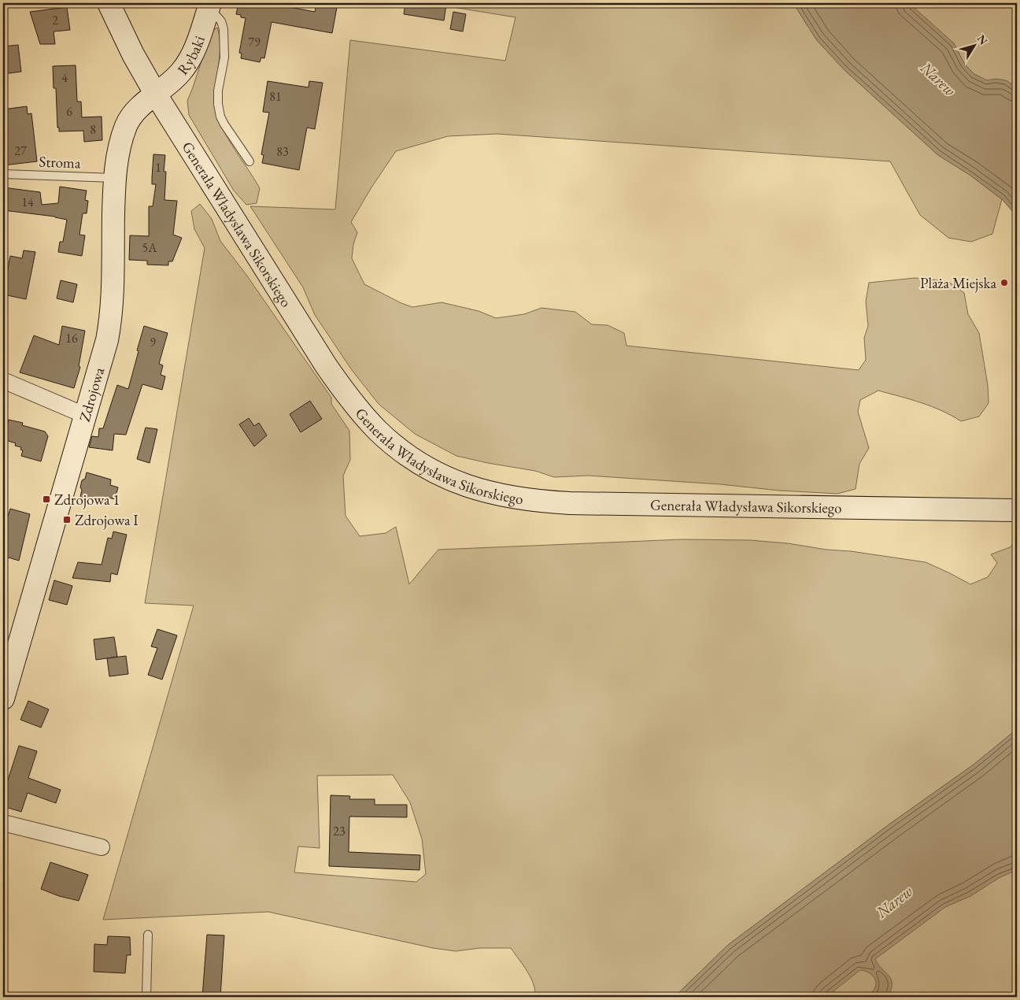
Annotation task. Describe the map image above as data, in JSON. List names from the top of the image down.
{
  "streets": {
    "street": ["Rybaki", "Generała Władysława Sikorskiego", "Zdrojowa"],
    "lane": ["Stroma"]
  },
  "crossings": [
    ["Rybaki", "Generała Władysława Sikorskiego"],
    ["Rybaki", "Zdrojowa"],
    ["Stroma", "Zdrojowa"],
    ["Generała Władysława Sikorskiego", "Zdrojowa"]
  ],
  "water": ["Narew"],
  "places": {
    "other": ["Plaża Miejska"],
    "transit": ["Zdrojowa 1", "Zdrojowa I"]
  },
  "house_numbers": [
    "2",
    "79",
    "4",
    "81",
    "6",
    "8",
    "27",
    "83",
    "1",
    "14",
    "5A",
    "16",
    "9",
    "23"
  ],
  "north": "top right"
}
